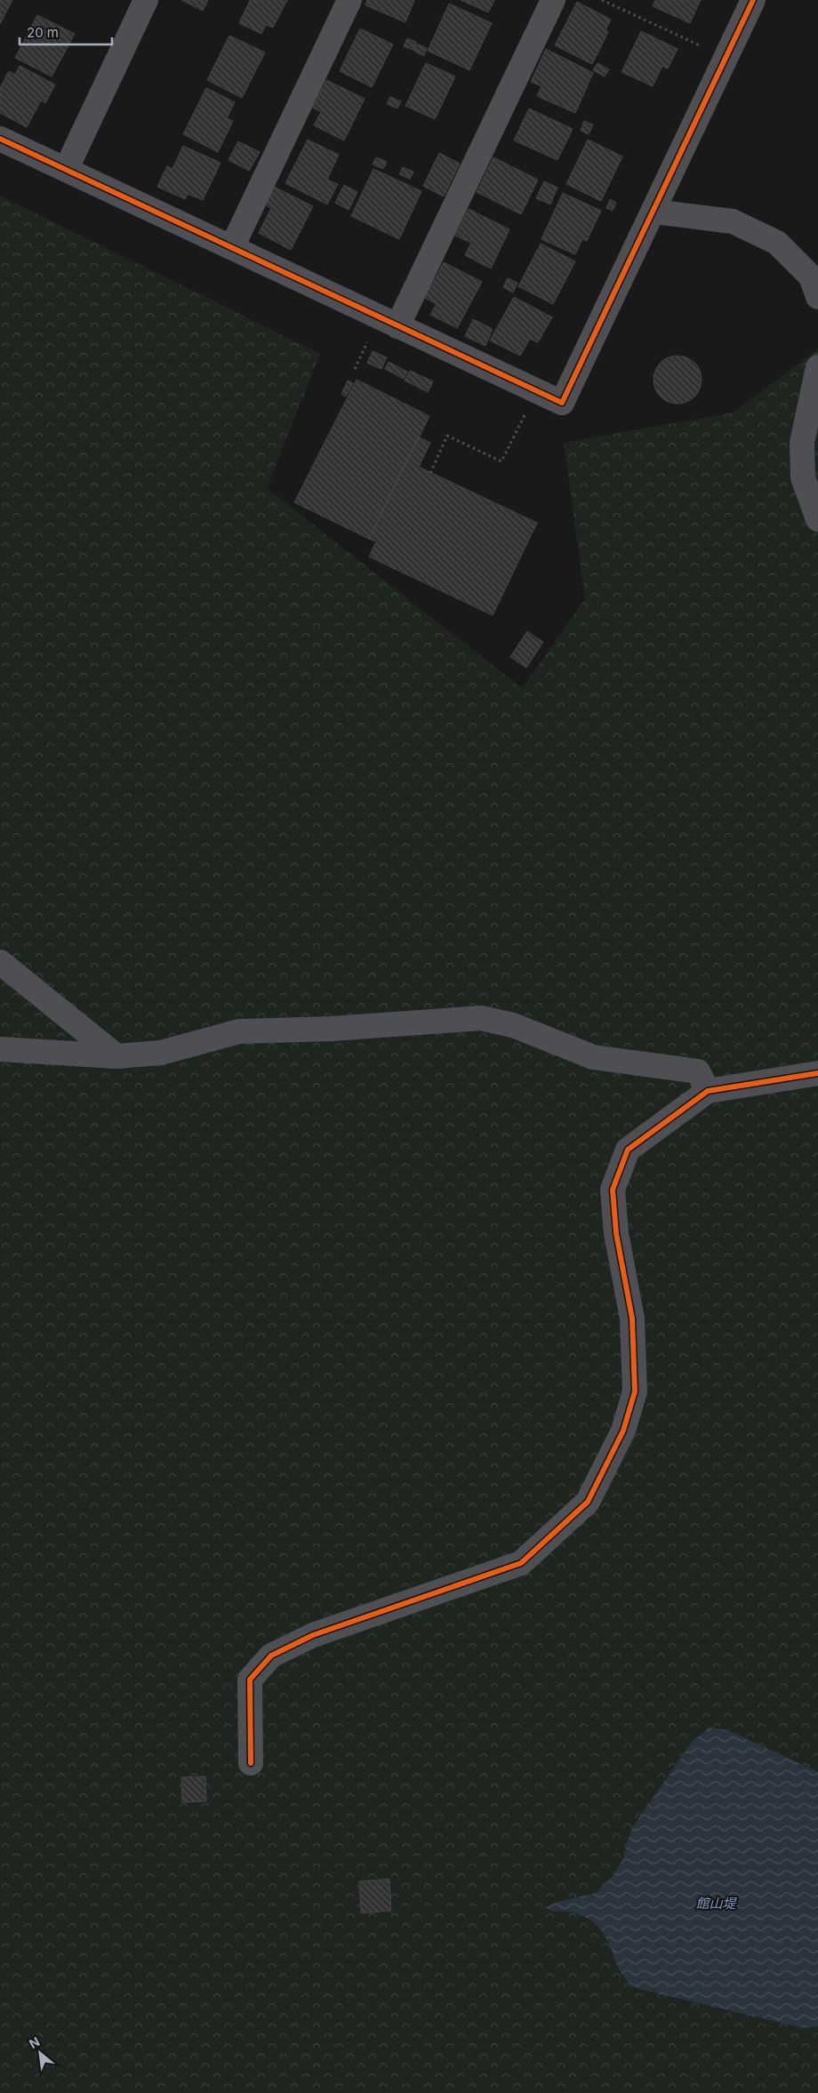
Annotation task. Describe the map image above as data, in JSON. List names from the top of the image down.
{
  "water": ["館山堤"],
  "scale_bar": "20 m",
  "north": "top left"
}
